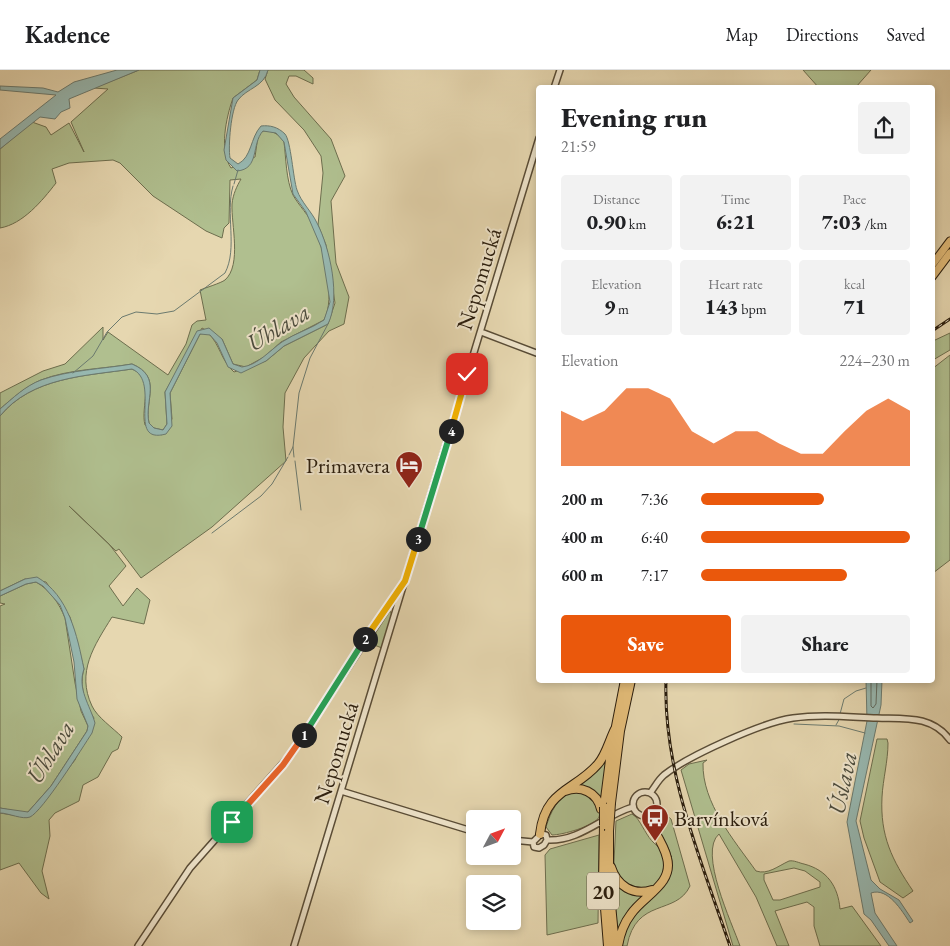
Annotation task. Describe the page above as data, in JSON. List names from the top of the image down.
{
  "streets": {
    "highway": ["20"],
    "street": ["Nepomucká"]
  },
  "water": ["Úhlava", "Úslava"],
  "places": {
    "hotel": ["Primavera"],
    "bus stop": ["Barvínková"]
  },
  "north": "top right",
  "page": {
    "header": "Kadence",
    "nav": ["Map", "Directions", "Saved"],
    "heading": ["Evening run", "21:59"],
    "stats": [
      ["Distance", "0.90 km"],
      ["Time", "6:21"],
      ["Pace", "7:03 /km"],
      ["Elevation", "9 m"],
      ["Heart rate", "143 bpm"],
      ["kcal", "71"]
    ],
    "chart": ["Elevation", "224–230 m"],
    "pins": [
      "4",
      "3",
      "2",
      "1"
    ],
    "list": [
      {
        "name": "200 m",
        "note": "7:36"
      },
      {
        "name": "400 m",
        "note": "6:40"
      },
      {
        "name": "600 m",
        "note": "7:17"
      }
    ],
    "buttons": ["Save", "Share"]
  }
}
